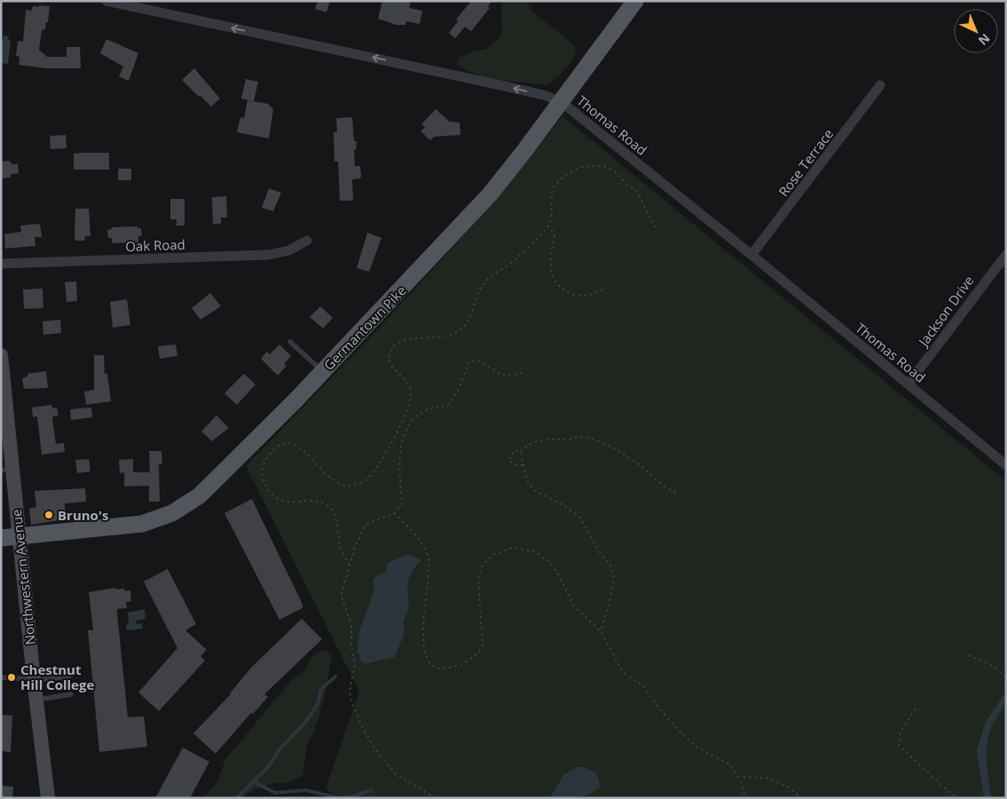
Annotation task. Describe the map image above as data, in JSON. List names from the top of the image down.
{
  "streets": {
    "main road": ["Germantown Pike"],
    "street": [
      "Thomas Road",
      "Rose Terrace",
      "Oak Road",
      "Jackson Drive",
      "Northwestern Avenue"
    ]
  },
  "crossings": [
    ["Thomas Road", "Rose Terrace"],
    ["Thomas Road", "Jackson Drive"],
    ["Thomas Road", "Germantown Pike"],
    ["Germantown Pike", "Northwestern Avenue"]
  ],
  "one_way": ["Thomas Road"],
  "places": ["Bruno's", "Chestnut Hill College"],
  "north": "bottom right"
}
